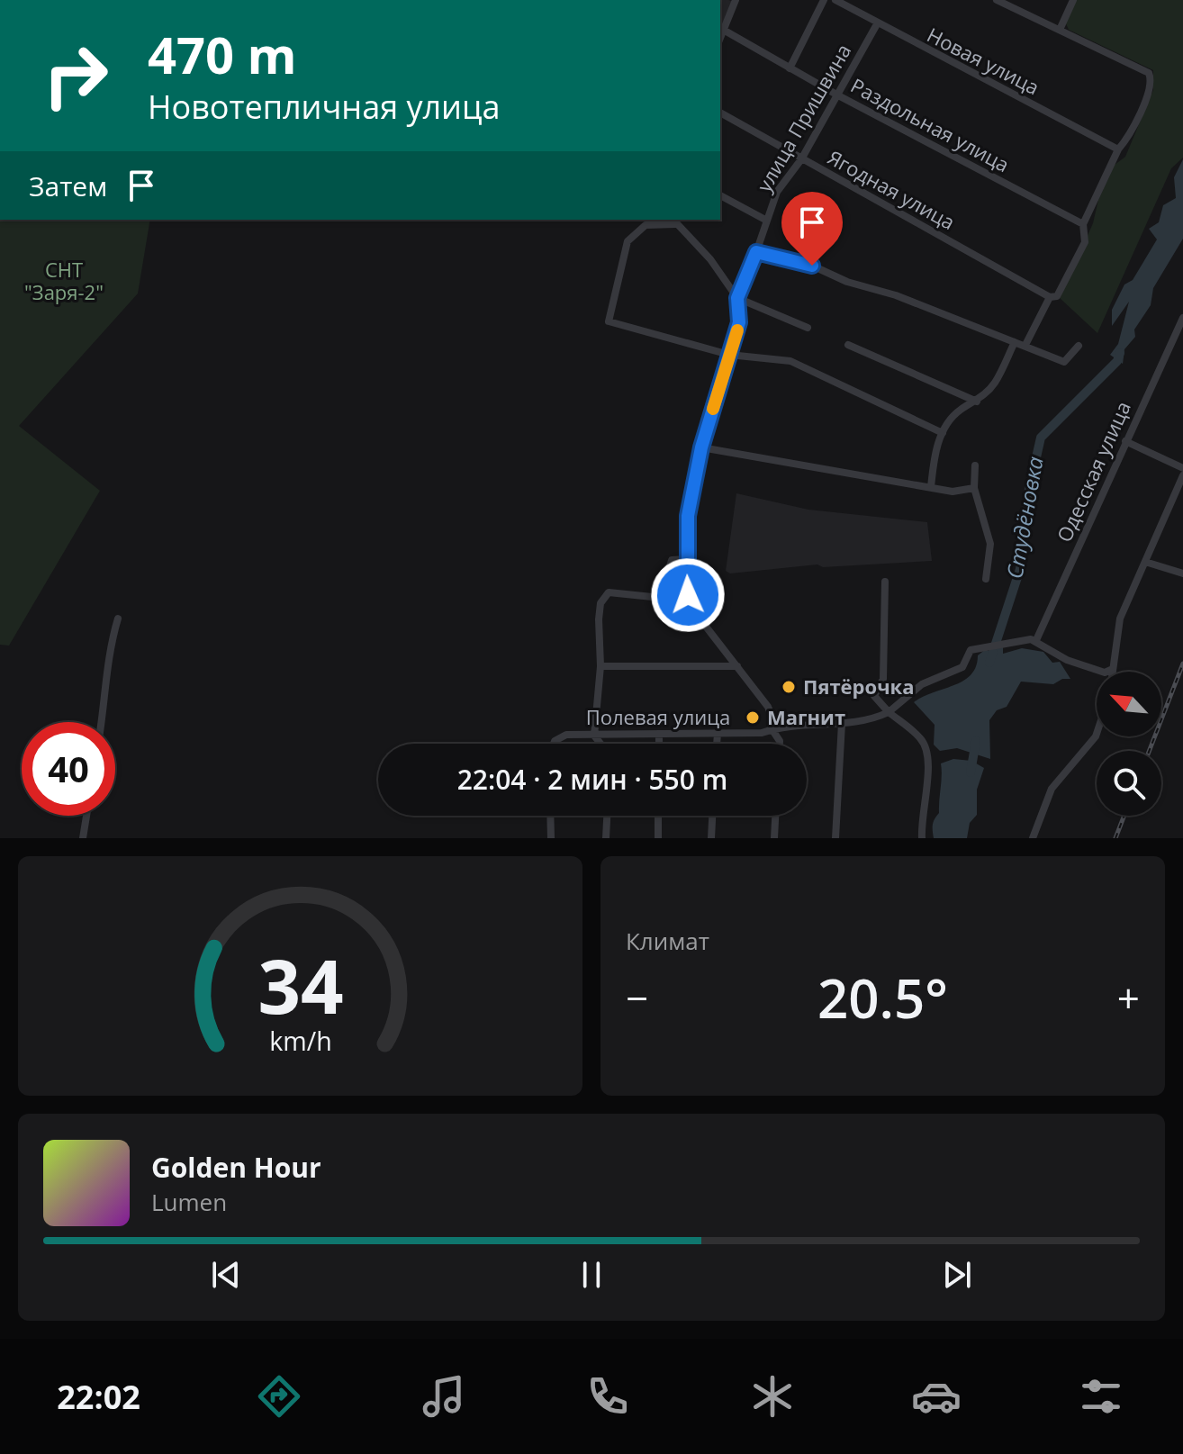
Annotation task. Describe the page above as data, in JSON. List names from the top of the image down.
{
  "streets": {
    "street": [
      "Новая улица",
      "улица Пришвина",
      "Раздольная улица",
      "Ягодная улица",
      "Одесская улица",
      "Полевая улица"
    ]
  },
  "crossings": [
    ["Новая улица", "улица Пришвина"],
    ["улица Пришвина", "Раздольная улица"],
    ["улица Пришвина", "Ягодная улица"],
    ["улица Пришвина", "Полевая улица"]
  ],
  "water": ["Студёновка"],
  "parks": ["СНТ \"Заря-2\""],
  "places": ["Пятёрочка", "Магнит"],
  "north": "top left",
  "page": {
    "turn": ["470 m", "Новотепличная улица"],
    "then": "Затем",
    "limit": "40",
    "trip": "22:04 · 2 мин · 550 m",
    "tile": "Климат",
    "heat": ["−", "20.5°", "+"],
    "song": ["Golden Hour", "Lumen"],
    "tabs": "22:02",
    "gauge": ["34", "km/h"]
  }
}
